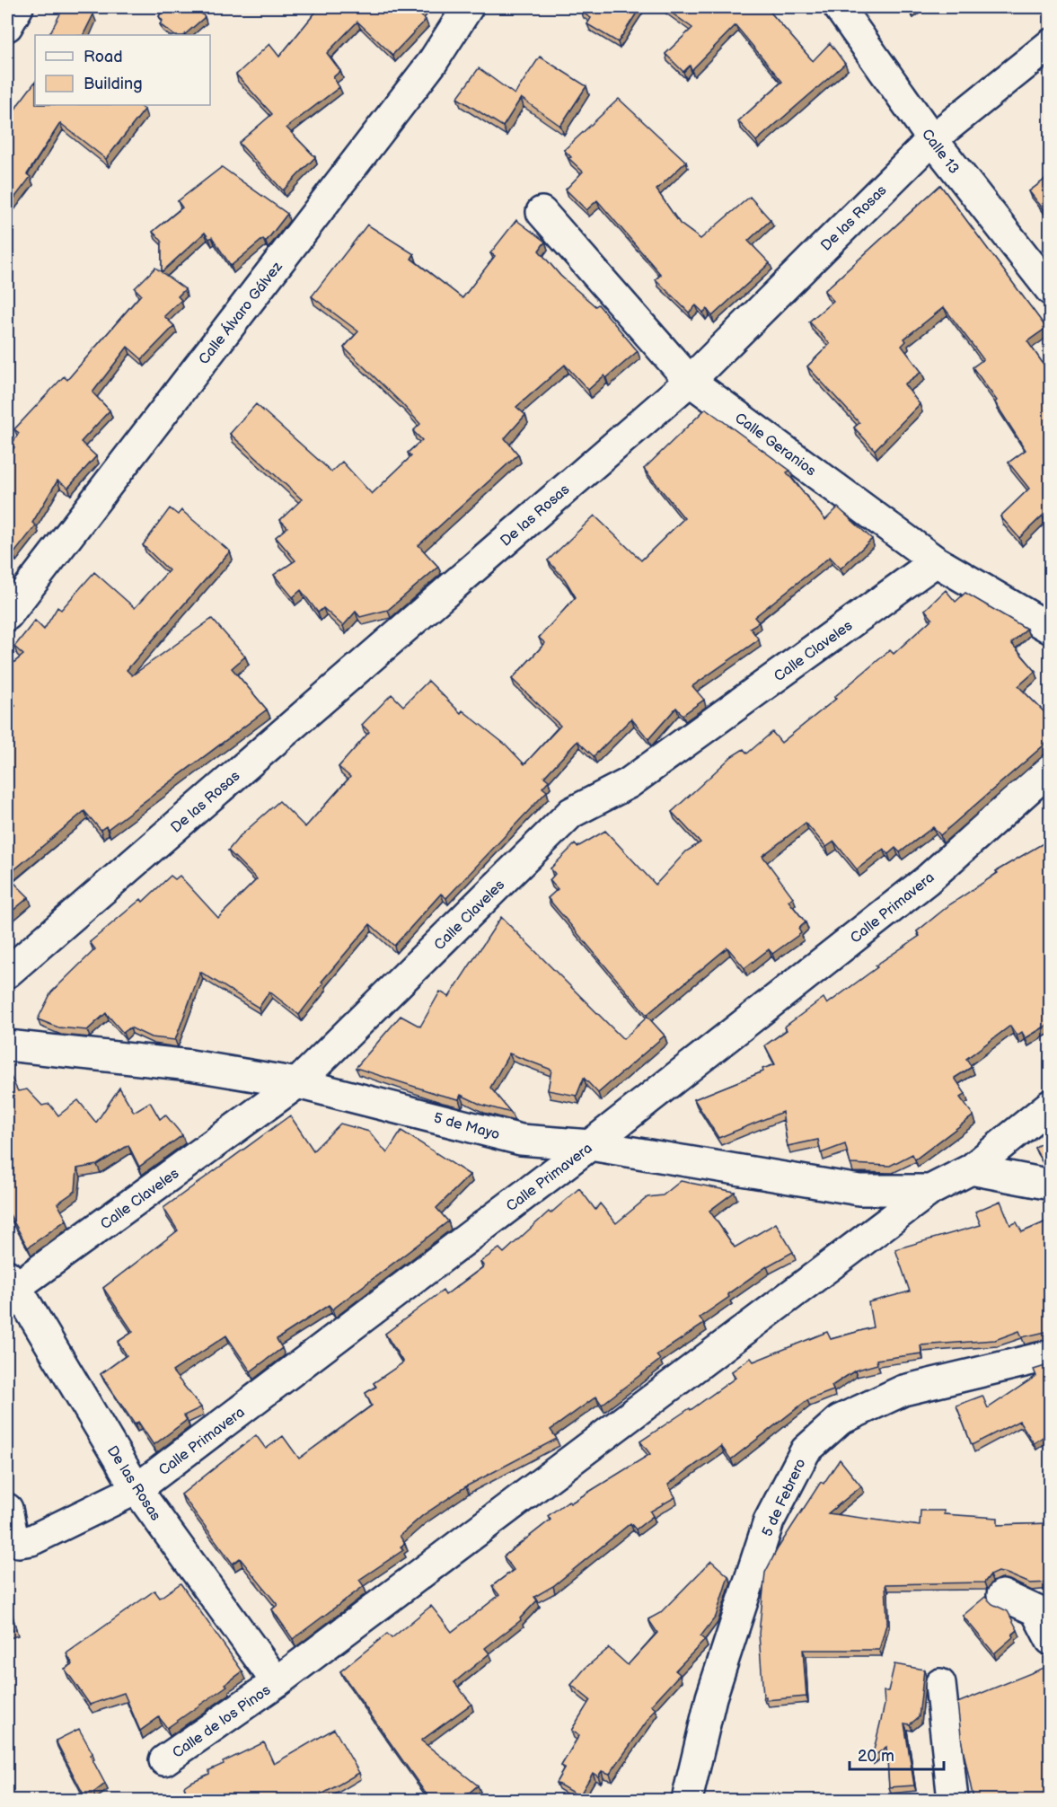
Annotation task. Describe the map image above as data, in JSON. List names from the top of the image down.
{
  "streets": {
    "street": [
      "Calle 13",
      "De las Rosas",
      "Calle Álvaro Gálvez",
      "Calle Geranios",
      "Calle Claveles",
      "Calle Primavera",
      "5 de Mayo",
      "5 de Febrero",
      "Calle de los Pinos"
    ]
  },
  "crossings": [
    ["Calle 13", "De las Rosas"],
    ["De las Rosas", "Calle Geranios"],
    ["De las Rosas", "Calle Claveles"],
    ["De las Rosas", "Calle Primavera"],
    ["De las Rosas", "Calle de los Pinos"],
    ["Calle Geranios", "Calle Claveles"],
    ["Calle Claveles", "5 de Mayo"],
    ["Calle Primavera", "5 de Mayo"],
    ["5 de Mayo", "Calle de los Pinos"]
  ],
  "legend": ["Road", "Building"],
  "scale_bar": "20 m"
}
